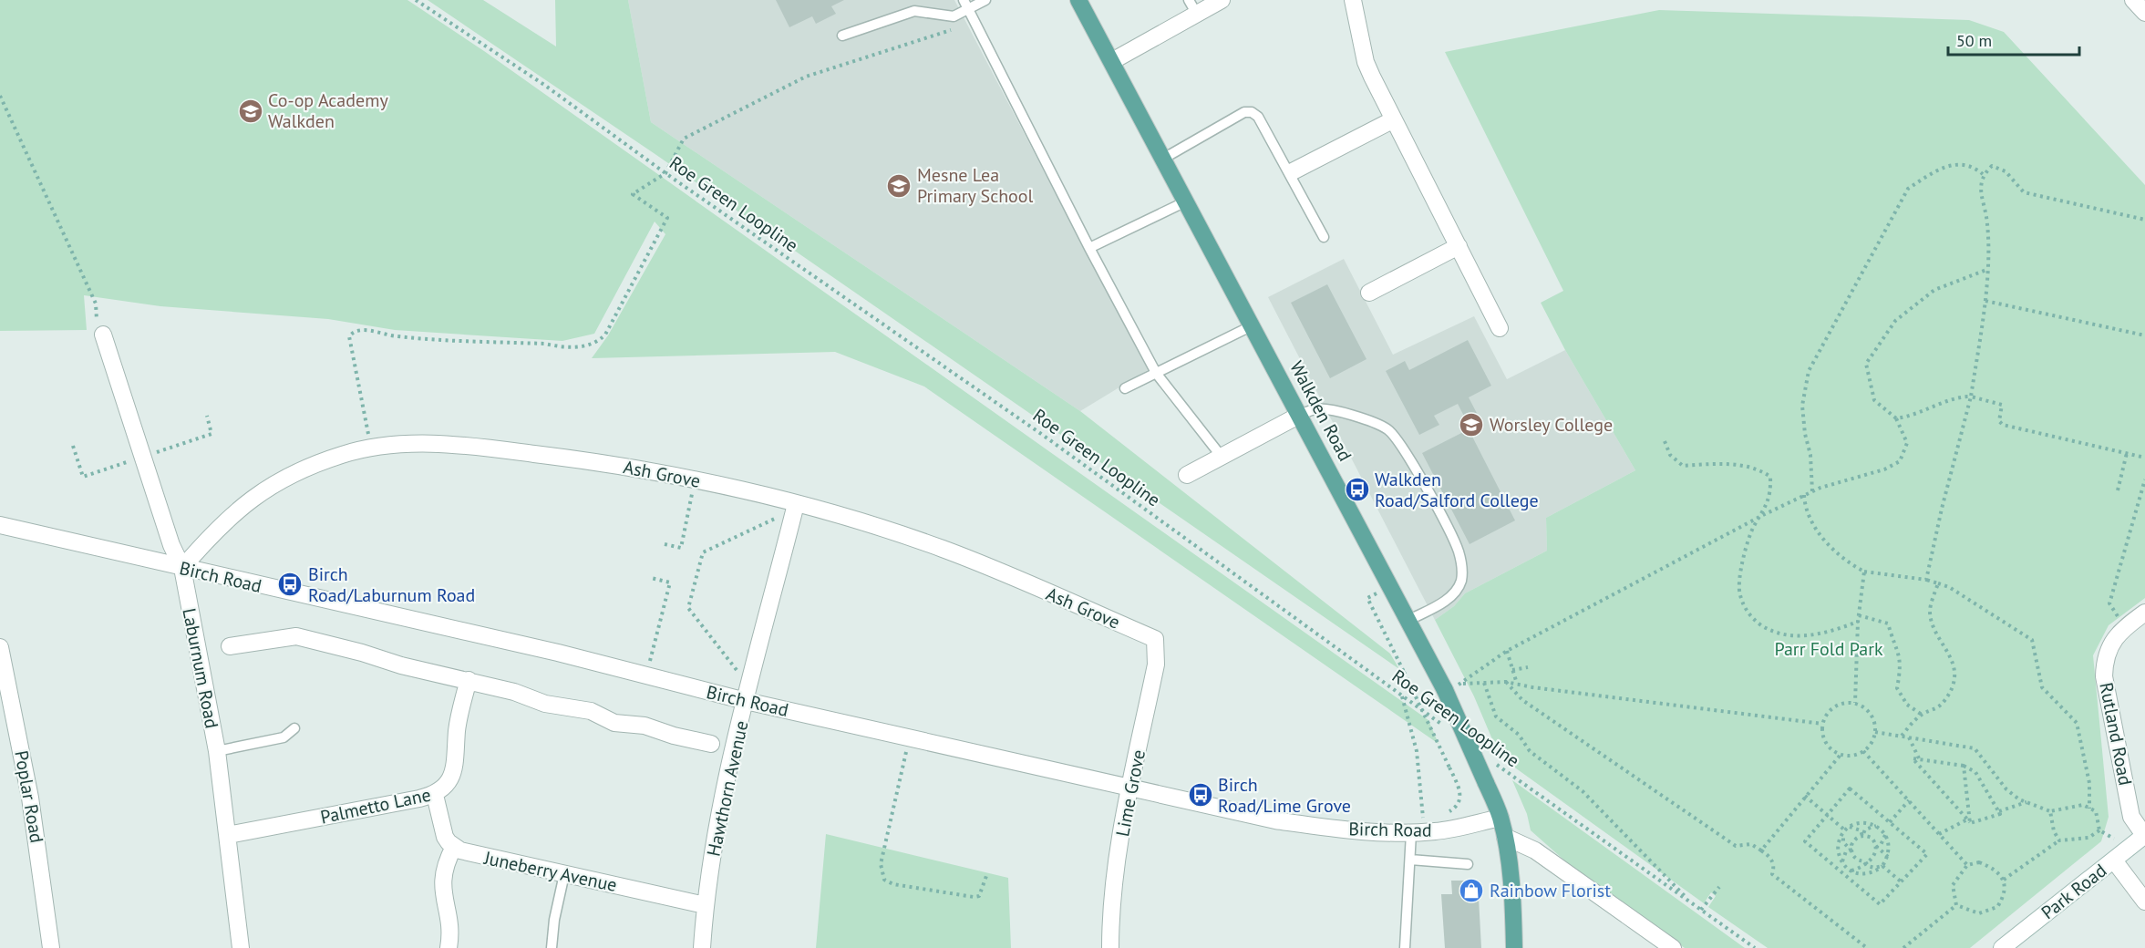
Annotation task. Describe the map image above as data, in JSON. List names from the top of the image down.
{
  "streets": {
    "main road": ["Walkden Road"],
    "street": [
      "Ash Grove",
      "Birch Road",
      "Laburnum Road",
      "Rutland Road",
      "Hawthorn Avenue",
      "Lime Grove",
      "Poplar Road",
      "Palmetto Lane",
      "Juneberry Avenue",
      "Park Road"
    ],
    "path": ["Roe Green Loopline"]
  },
  "crossings": [
    ["Walkden Road", "Birch Road"],
    ["Ash Grove", "Birch Road"],
    ["Ash Grove", "Laburnum Road"],
    ["Ash Grove", "Hawthorn Avenue"],
    ["Ash Grove", "Lime Grove"],
    ["Birch Road", "Laburnum Road"],
    ["Birch Road", "Hawthorn Avenue"],
    ["Birch Road", "Lime Grove"],
    ["Laburnum Road", "Palmetto Lane"],
    ["Rutland Road", "Park Road"],
    ["Hawthorn Avenue", "Juneberry Avenue"]
  ],
  "parks": ["Parr Fold Park"],
  "places": {
    "school or university": ["Co-op Academy Walkden", "Mesne Lea Primary School", "Worsley College"],
    "bus stop": ["Walkden Road/Salford College", "Birch Road/Laburnum Road", "Birch Road/Lime Grove"],
    "shop": ["Rainbow Florist"]
  },
  "scale_bar": "50 m"
}
